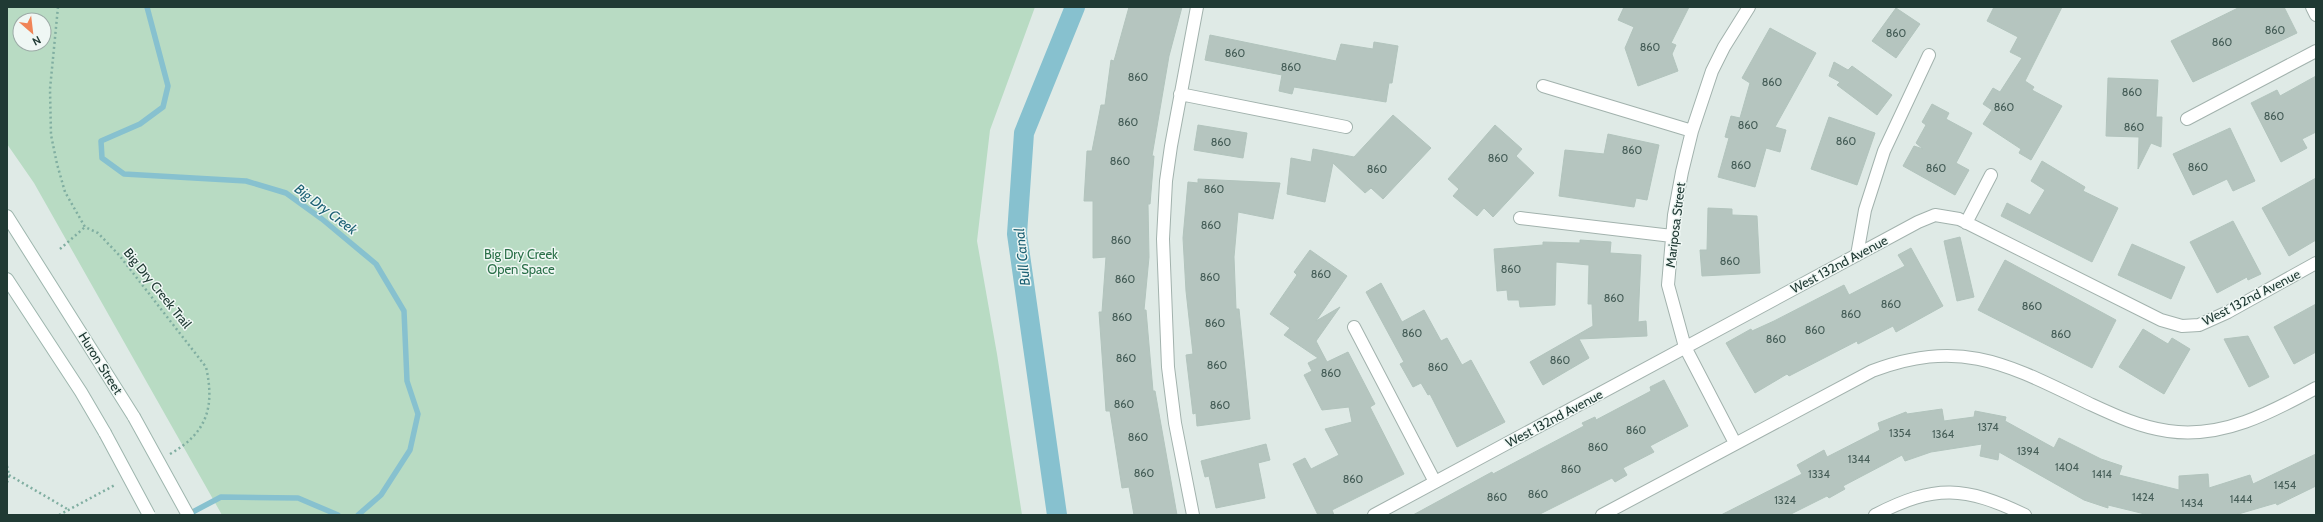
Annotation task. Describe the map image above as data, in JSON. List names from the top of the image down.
{
  "streets": {
    "street": ["Mariposa Street", "West 132nd Avenue", "Huron Street"],
    "path": ["Big Dry Creek Trail"]
  },
  "crossings": [
    ["Mariposa Street", "West 132nd Avenue"]
  ],
  "water": ["Big Dry Creek", "Bull Canal"],
  "parks": ["Big Dry Creek Open Space"],
  "house_numbers": [
    "860",
    "860",
    "860",
    "860",
    "860",
    "860",
    "860",
    "860",
    "860",
    "860",
    "860",
    "860",
    "860",
    "860",
    "860",
    "860",
    "860",
    "860",
    "860",
    "860",
    "860",
    "860",
    "860",
    "860",
    "860",
    "860",
    "860",
    "860",
    "860",
    "860",
    "860",
    "860",
    "860",
    "860",
    "860",
    "860",
    "860",
    "860",
    "860",
    "860",
    "860",
    "860",
    "860",
    "860",
    "860",
    "860",
    "860",
    "860",
    "1374",
    "860",
    "1354",
    "1364",
    "860",
    "860",
    "1394",
    "1344",
    "1404",
    "860",
    "860",
    "1334",
    "1414",
    "860",
    "1454",
    "860",
    "860",
    "1424",
    "1444",
    "1324",
    "1434"
  ],
  "north": "bottom right"
}
